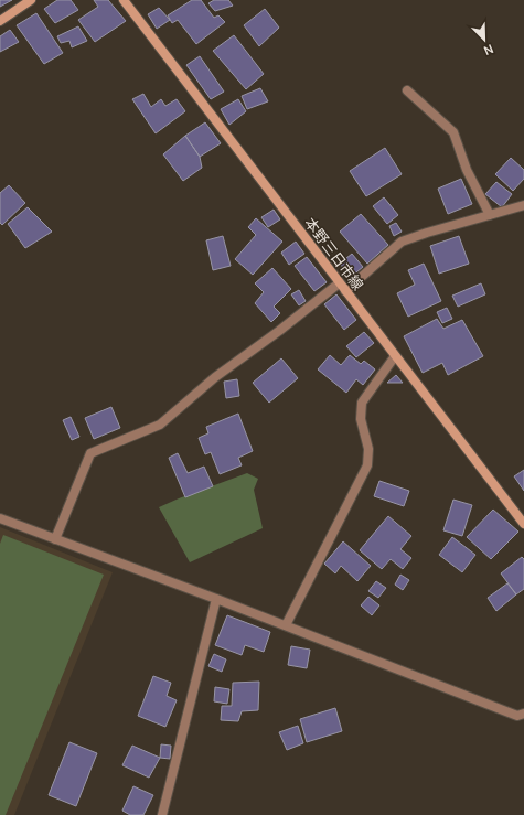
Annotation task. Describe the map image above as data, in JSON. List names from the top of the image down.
{
  "streets": {
    "main road": ["本野三日市線"]
  },
  "north": "bottom right"
}
